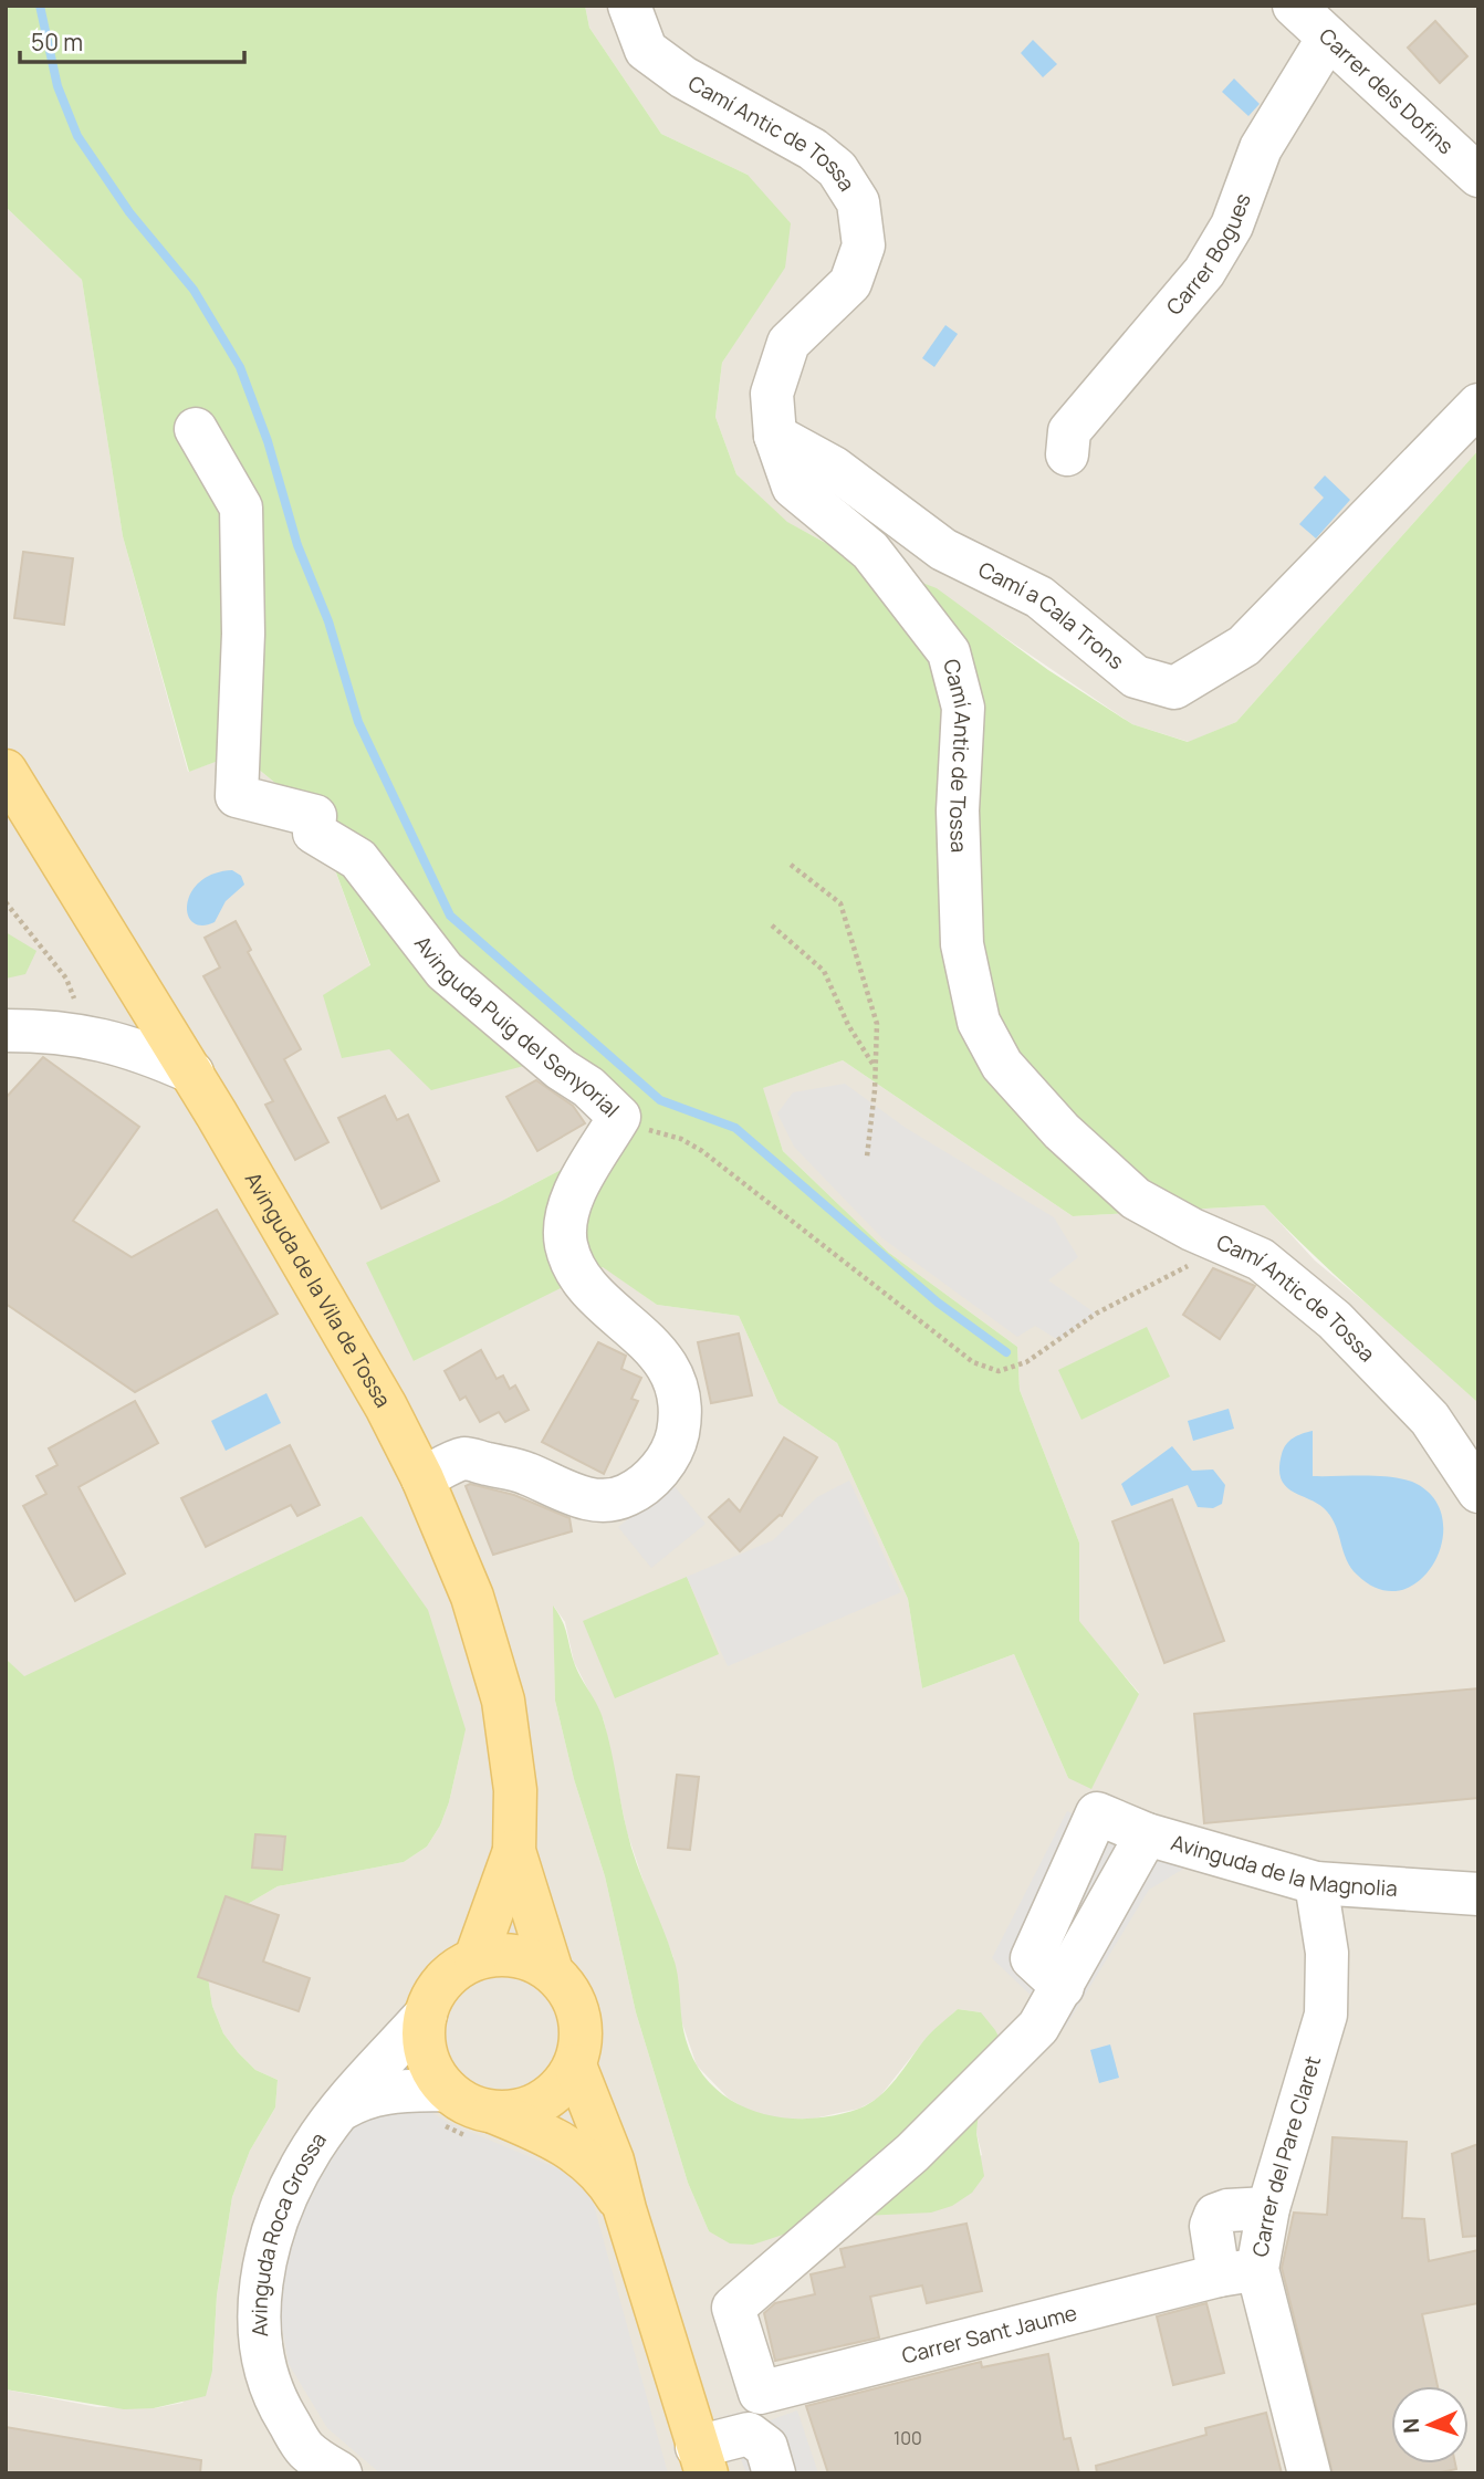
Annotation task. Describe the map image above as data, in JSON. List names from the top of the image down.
{
  "streets": {
    "main road": ["Avinguda de la Vila de Tossa"],
    "street": [
      "Carrer dels Dofins",
      "Camí Antic de Tossa",
      "Carrer Bogues",
      "Camí a Cala Trons",
      "Avinguda Puig del Senyorial",
      "Avinguda de la Magnolia",
      "Carrer del Pare Claret",
      "Avinguda Roca Grossa",
      "Carrer Sant Jaume"
    ]
  },
  "crossings": [
    ["Carrer dels Dofins", "Carrer Bogues"],
    ["Camí Antic de Tossa", "Camí a Cala Trons"],
    ["Avinguda Puig del Senyorial", "Avinguda de la Vila de Tossa"],
    ["Avinguda de la Vila de Tossa", "Avinguda Roca Grossa"],
    ["Avinguda de la Magnolia", "Carrer del Pare Claret"],
    ["Avinguda de la Magnolia", "Carrer Sant Jaume"],
    ["Carrer del Pare Claret", "Carrer Sant Jaume"]
  ],
  "house_numbers": ["100"],
  "scale_bar": "50 m",
  "north": "left"
}
